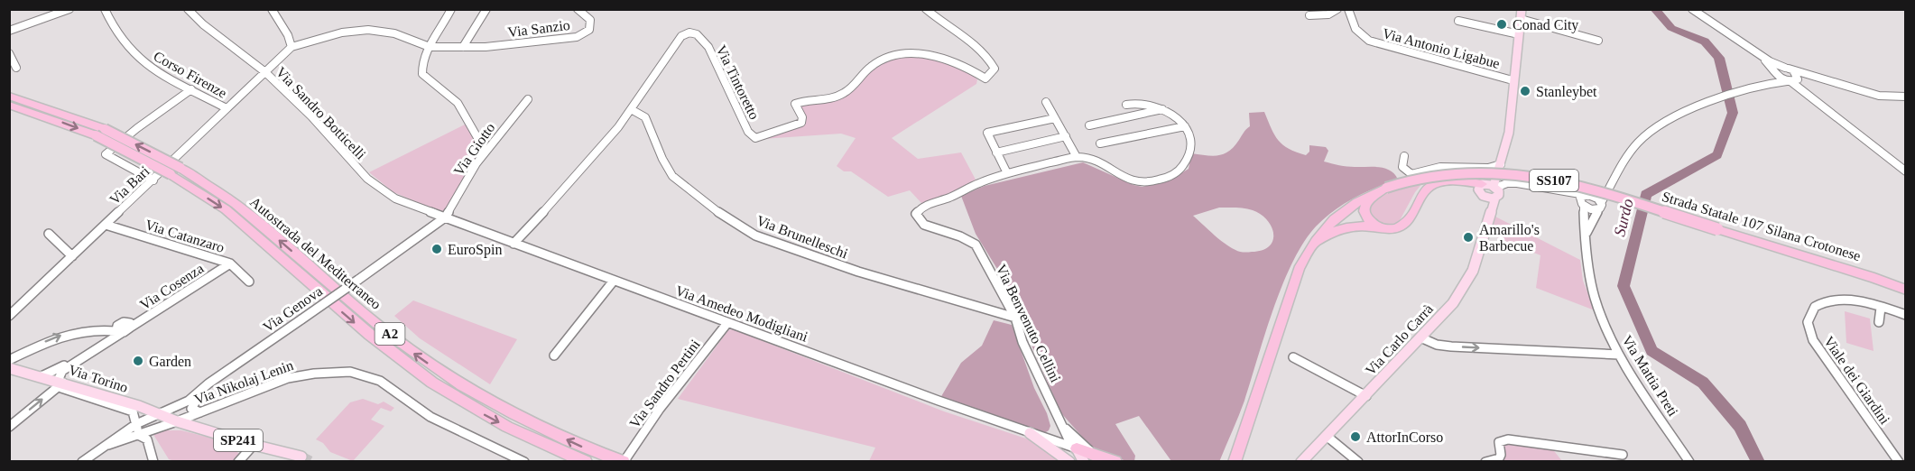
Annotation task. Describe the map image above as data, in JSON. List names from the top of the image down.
{
  "streets": {
    "highway": [
      "SS107",
      "Strada Statale 107 Silana Crotonese",
      "Autostrada del Mediterraneo",
      "A2"
    ],
    "main road": [
      "Via Carlo Carrà",
      "Via Torino",
      "Via Nikolaj Lenin",
      "SP241"
    ],
    "street": [
      "Via Sanzio",
      "Via Antonio Ligabue",
      "Corso Firenze",
      "Via Tintoretto",
      "Via Sandro Botticelli",
      "Via Giotto",
      "Via Bari",
      "Via Catanzaro",
      "Via Brunelleschi",
      "Via Cosenza",
      "Via Genova",
      "Via Amedeo Modigliani",
      "Via Benvenuto Cellini",
      "Via Mattia Preti",
      "Viale dei Giardini",
      "Via Sandro Pertini"
    ]
  },
  "crossings": [
    ["Via Sanzio", "Via Sandro Botticelli"],
    ["Via Sanzio", "Via Bari"],
    ["Via Antonio Ligabue", "Via Carlo Carrà"],
    ["Corso Firenze", "Via Bari"],
    ["Via Tintoretto", "Via Brunelleschi"],
    ["Via Tintoretto", "Via Amedeo Modigliani"],
    ["Via Sandro Botticelli", "Via Giotto"],
    ["Via Sandro Botticelli", "Via Bari"],
    ["Via Sandro Botticelli", "Via Genova"],
    ["Via Sandro Botticelli", "Via Amedeo Modigliani"],
    ["Via Giotto", "Via Genova"],
    ["Via Giotto", "Via Amedeo Modigliani"],
    ["Via Bari", "Via Catanzaro"],
    ["Via Catanzaro", "Via Cosenza"],
    ["Via Brunelleschi", "Via Benvenuto Cellini"],
    ["Autostrada del Mediterraneo", "Via Sandro Pertini"],
    ["Via Cosenza", "Via Torino"],
    ["Via Genova", "Via Amedeo Modigliani"],
    ["Via Genova", "Via Torino"],
    ["Via Genova", "Via Nikolaj Lenin"],
    ["Via Amedeo Modigliani", "Via Benvenuto Cellini"],
    ["Via Amedeo Modigliani", "Via Sandro Pertini"],
    ["Via Torino", "Via Nikolaj Lenin"]
  ],
  "water": ["Surdo"],
  "places": [
    "Conad City",
    "Stanleybet",
    "Amarillo's Barbecue",
    "EuroSpin",
    "Garden",
    "AttorInCorso"
  ]
}
